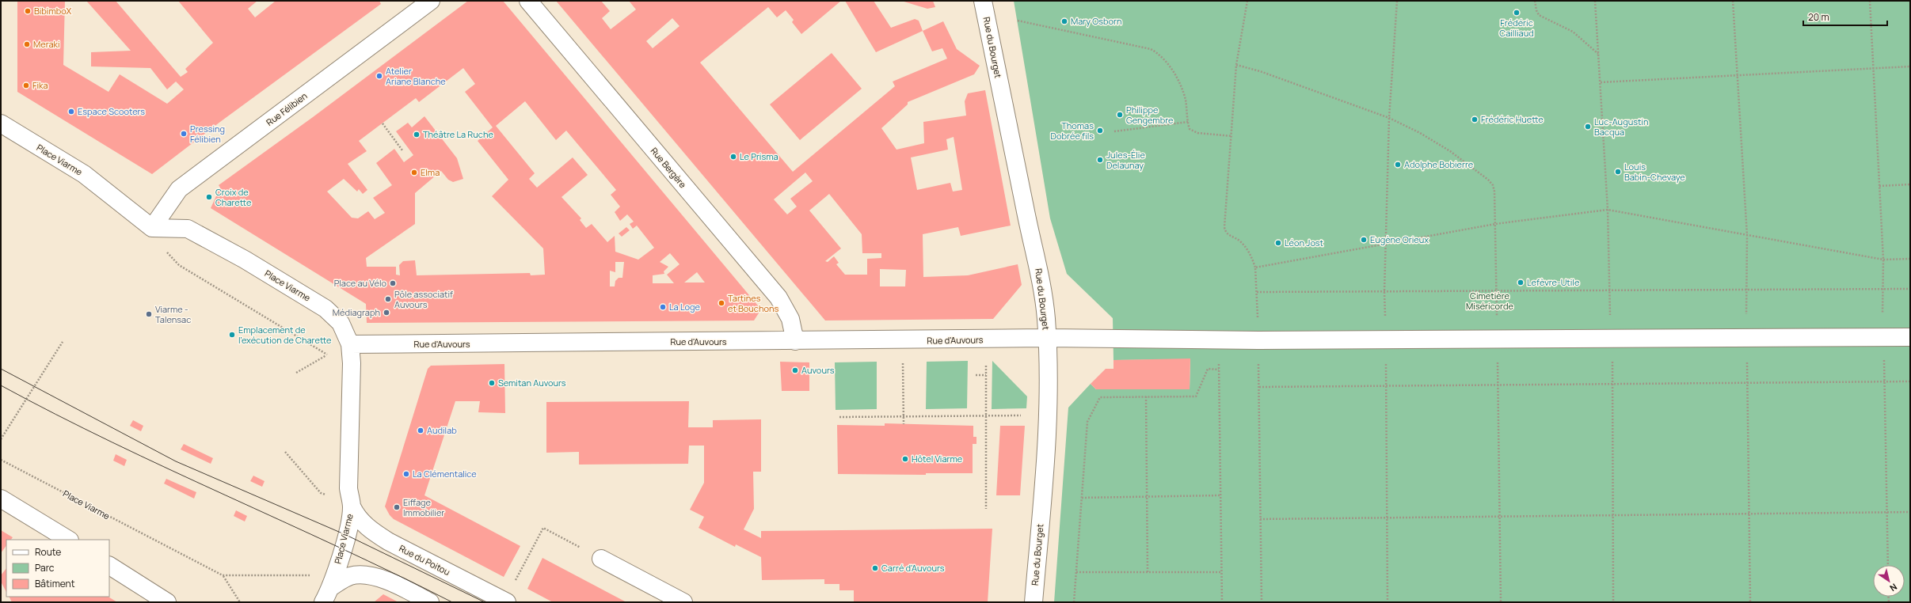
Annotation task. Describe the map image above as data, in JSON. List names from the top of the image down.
{
  "streets": {
    "street": [
      "Rue du Bourget",
      "Rue Félibien",
      "Place Viarme",
      "Rue Bergère",
      "Rue d'Auvours",
      "Rue du Poitou"
    ]
  },
  "crossings": [
    ["Rue du Bourget", "Rue d'Auvours"],
    ["Rue Félibien", "Place Viarme"],
    ["Place Viarme", "Rue d'Auvours"],
    ["Place Viarme", "Rue du Poitou"],
    ["Rue Bergère", "Rue d'Auvours"]
  ],
  "parks": ["Cimetière Miséricorde"],
  "places": [
    "BibimboX",
    "Frédéric Cailliaud",
    "Mary Osborn",
    "Meraki",
    "Atelier Ariane Blanche",
    "Fika",
    "Espace Scooters",
    "Philippe Gengembre",
    "Frédéric Huette",
    "Luc-Augustin Bacqua",
    "Thomas Dobrée fils",
    "Pressing Félibien",
    "Théâtre La Ruche",
    "Le Prisma",
    "Jules-Élie Delaunay",
    "Adolphe Bobierre",
    "Louis Babin-Chevaye",
    "Elma",
    "Croix de Charette",
    "Eugène Orieux",
    "Léon Jost",
    "Lefèvre-Utile",
    "Place au Vélo",
    "Pôle associatif Auvours",
    "Tartines et Bouchons",
    "La Loge",
    "Médiagraph",
    "Viarme - Talensac",
    "Emplacement de l'exécution de Charette",
    "Auvours",
    "Semitan Auvours",
    "Audilab",
    "Hôtel Viarme",
    "La Clémentalice",
    "Eiffage Immobilier",
    "Carré d'Auvours"
  ],
  "legend": ["Route", "Parc", "Bâtiment"],
  "scale_bar": "20 m",
  "north": "bottom right"
}
